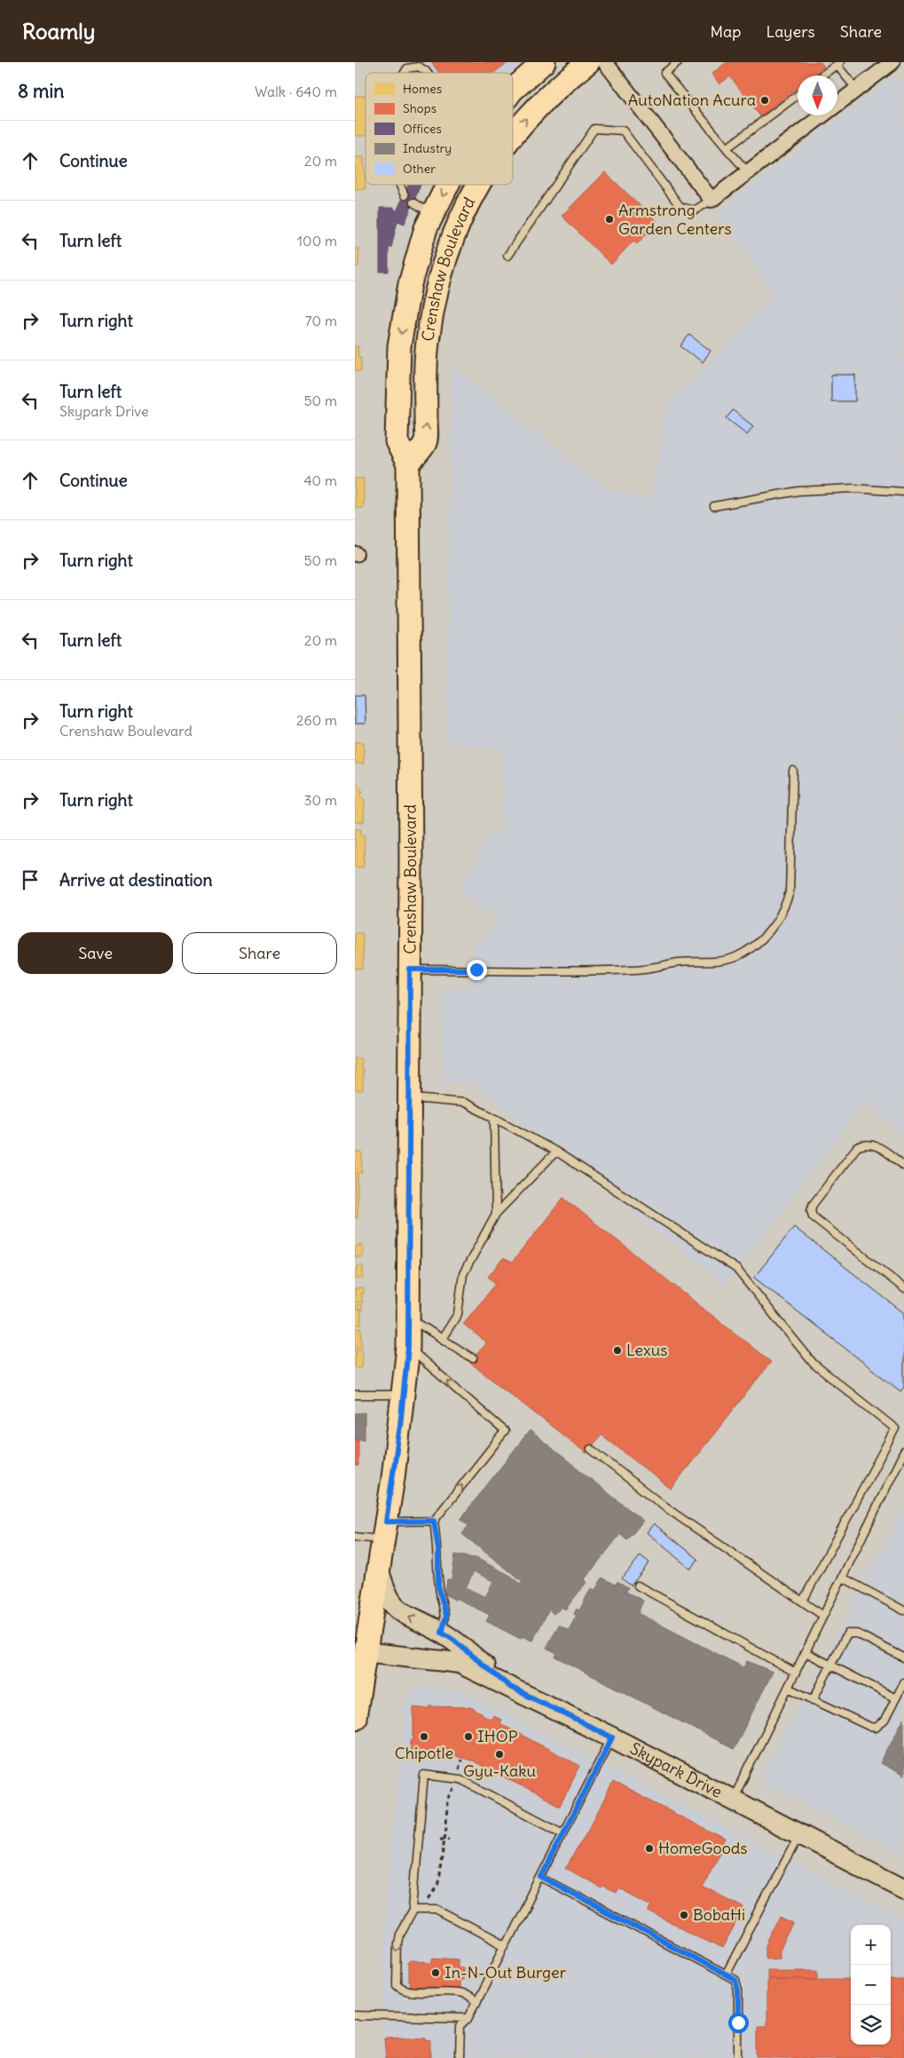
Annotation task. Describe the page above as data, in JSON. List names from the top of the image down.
{
  "streets": {
    "main road": ["Crenshaw Boulevard", "Skypark Drive"]
  },
  "crossings": [
    ["Crenshaw Boulevard", "Skypark Drive"]
  ],
  "places": [
    "AutoNation Acura",
    "Armstrong Garden Centers",
    "Lexus",
    "Chipotle",
    "IHOP",
    "Gyu-Kaku",
    "HomeGoods",
    "BobaHi",
    "In-N-Out Burger"
  ],
  "legend": [
    "Homes",
    "Shops",
    "Offices",
    "Industry",
    "Other"
  ],
  "north": "bottom",
  "page": {
    "header": "Roamly",
    "nav": ["Map", "Layers", "Share"],
    "heading": ["8 min", "Walk · 640 m"],
    "list": [
      ["Continue", "20 m"],
      ["Turn left", "100 m"],
      ["Turn right", "70 m"],
      ["Turn left", "Skypark Drive", "50 m"],
      ["Continue", "40 m"],
      ["Turn right", "50 m"],
      ["Turn left", "20 m"],
      ["Turn right", "Crenshaw Boulevard", "260 m"],
      ["Turn right", "30 m"],
      "Arrive at destination"
    ],
    "buttons": ["Save", "Share"],
    "map_buttons": ["+", "−"]
  }
}
